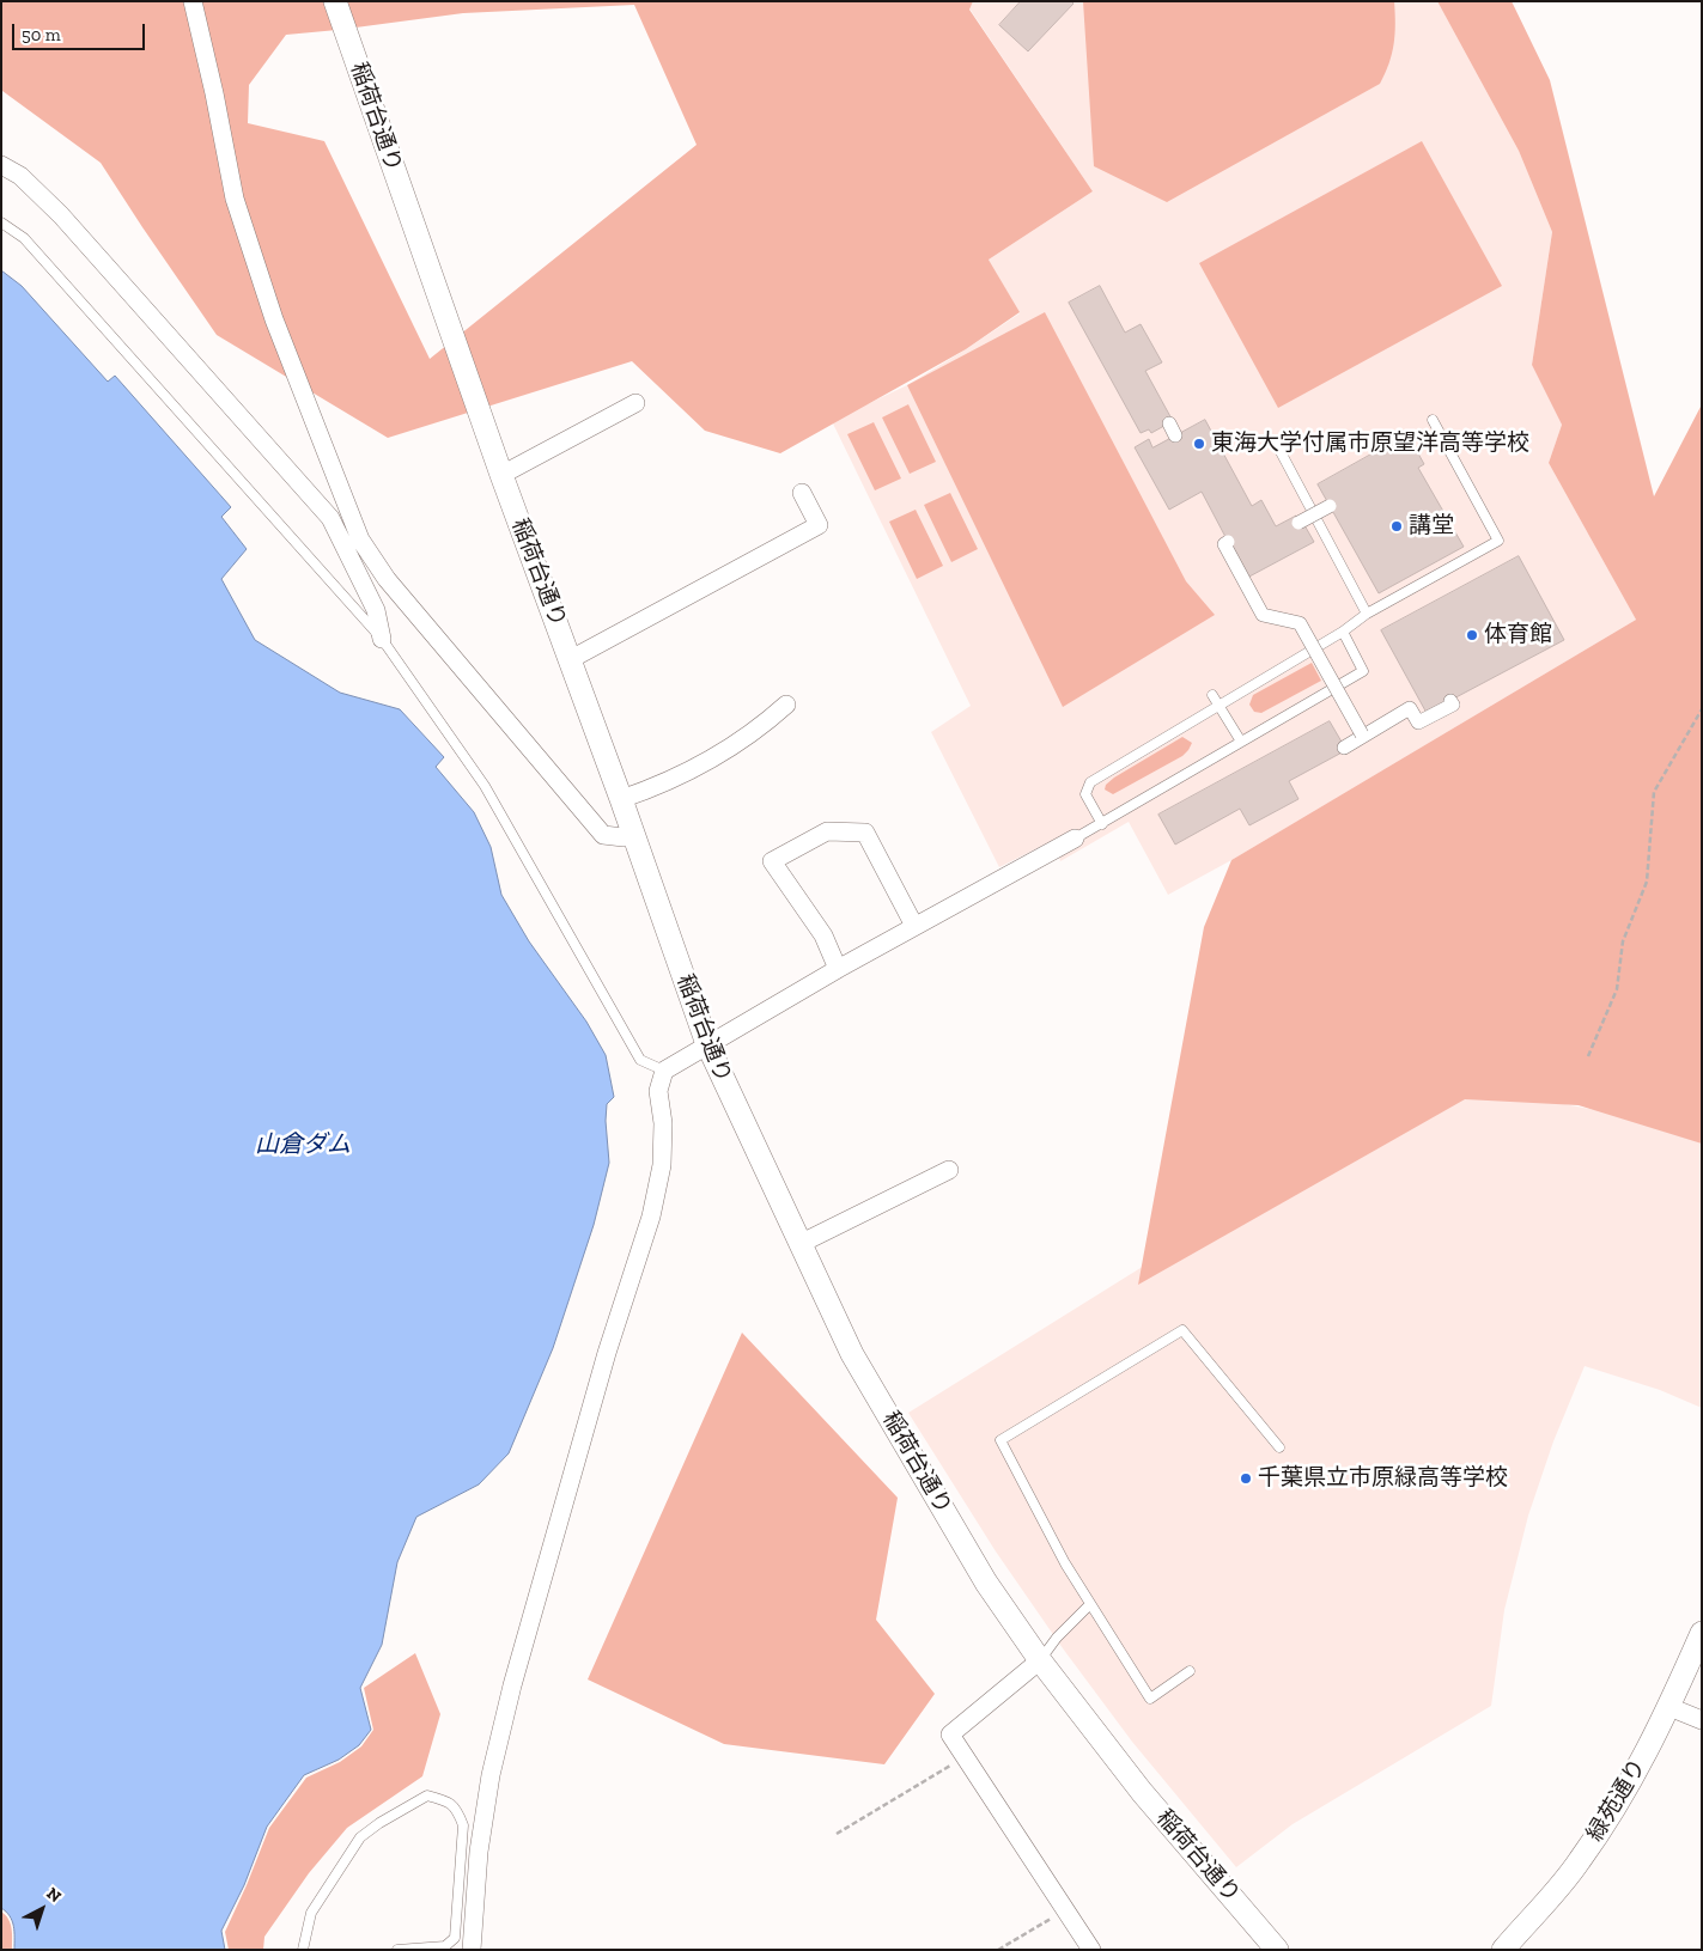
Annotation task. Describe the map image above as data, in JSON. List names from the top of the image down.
{
  "streets": {
    "street": ["稲荷台通り", "緑苑通り"]
  },
  "water": ["山倉ダム"],
  "places": [
    "東海大学付属市原望洋高等学校",
    "講堂",
    "体育館",
    "千葉県立市原緑高等学校"
  ],
  "scale_bar": "50 m",
  "north": "top right"
}
